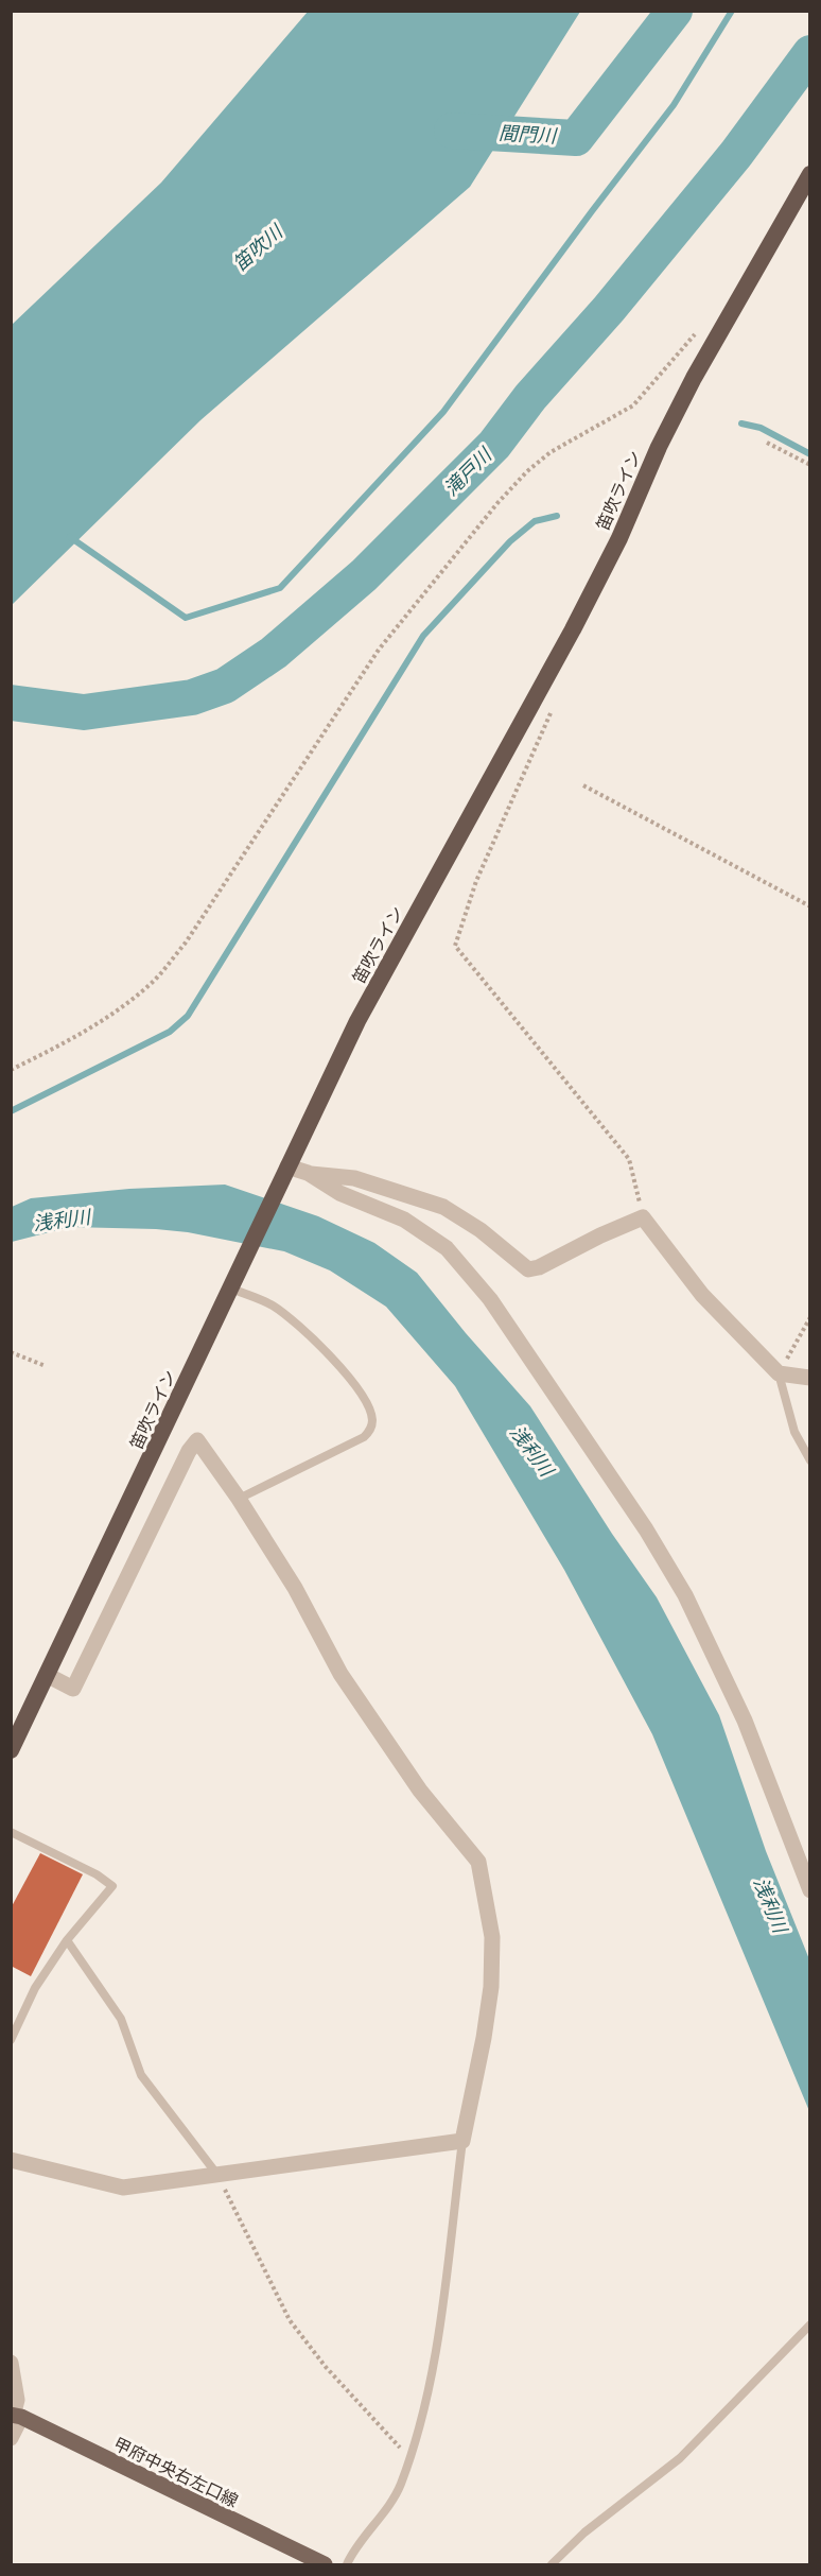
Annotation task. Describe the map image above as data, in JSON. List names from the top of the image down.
{
  "streets": {
    "highway": ["笛吹ライン"],
    "main road": ["甲府中央右左口線"]
  },
  "water": [
    "間門川",
    "笛吹川",
    "滝戸川",
    "浅利川"
  ]
}
